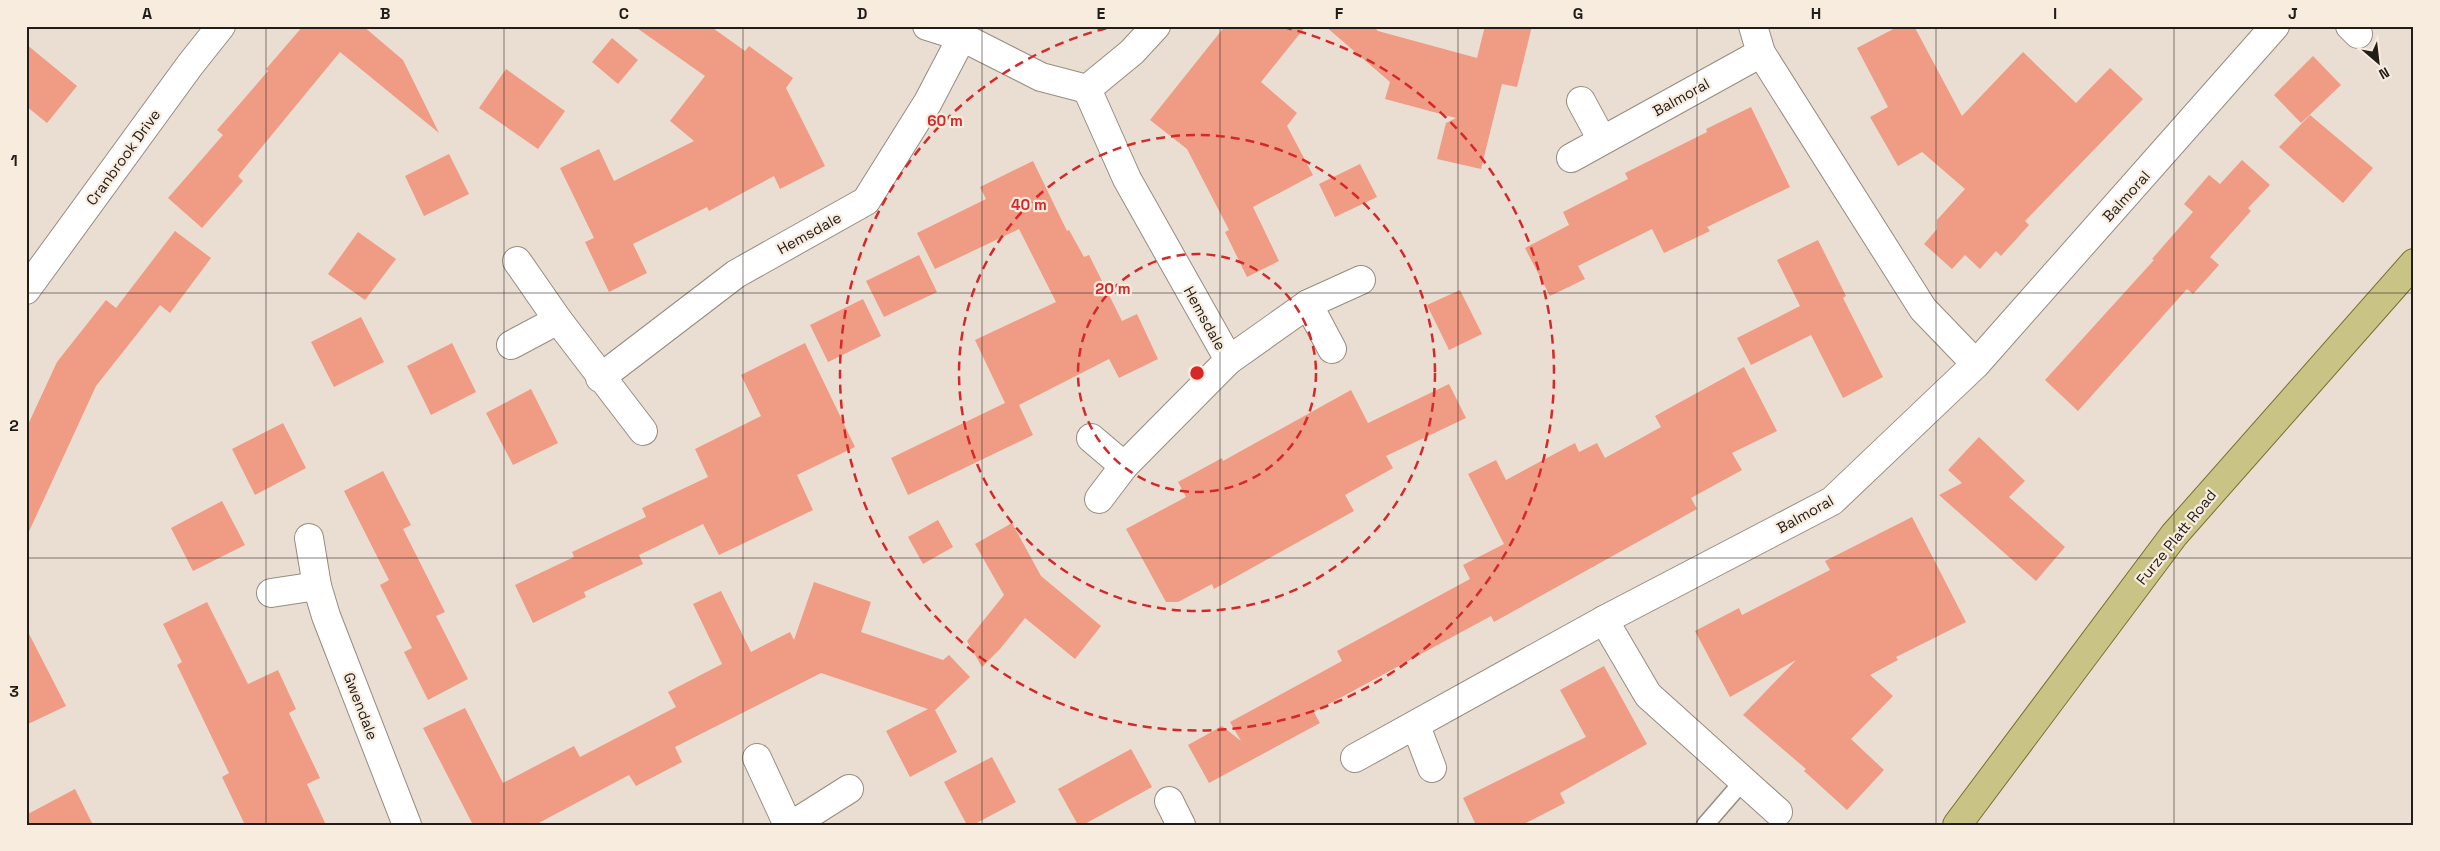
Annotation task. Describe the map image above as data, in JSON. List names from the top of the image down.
{
  "streets": {
    "main road": ["Furze Platt Road"],
    "street": [
      "Balmoral",
      "Cranbrook Drive",
      "Hemsdale",
      "Gwendale"
    ]
  },
  "north": "bottom right",
  "grid": {
    "columns": [
      "A",
      "B",
      "C",
      "D",
      "E",
      "F",
      "G",
      "H",
      "I",
      "J"
    ],
    "rows": ["1", "2", "3"]
  },
  "rings": ["60 m", "40 m", "20 m"]
}
